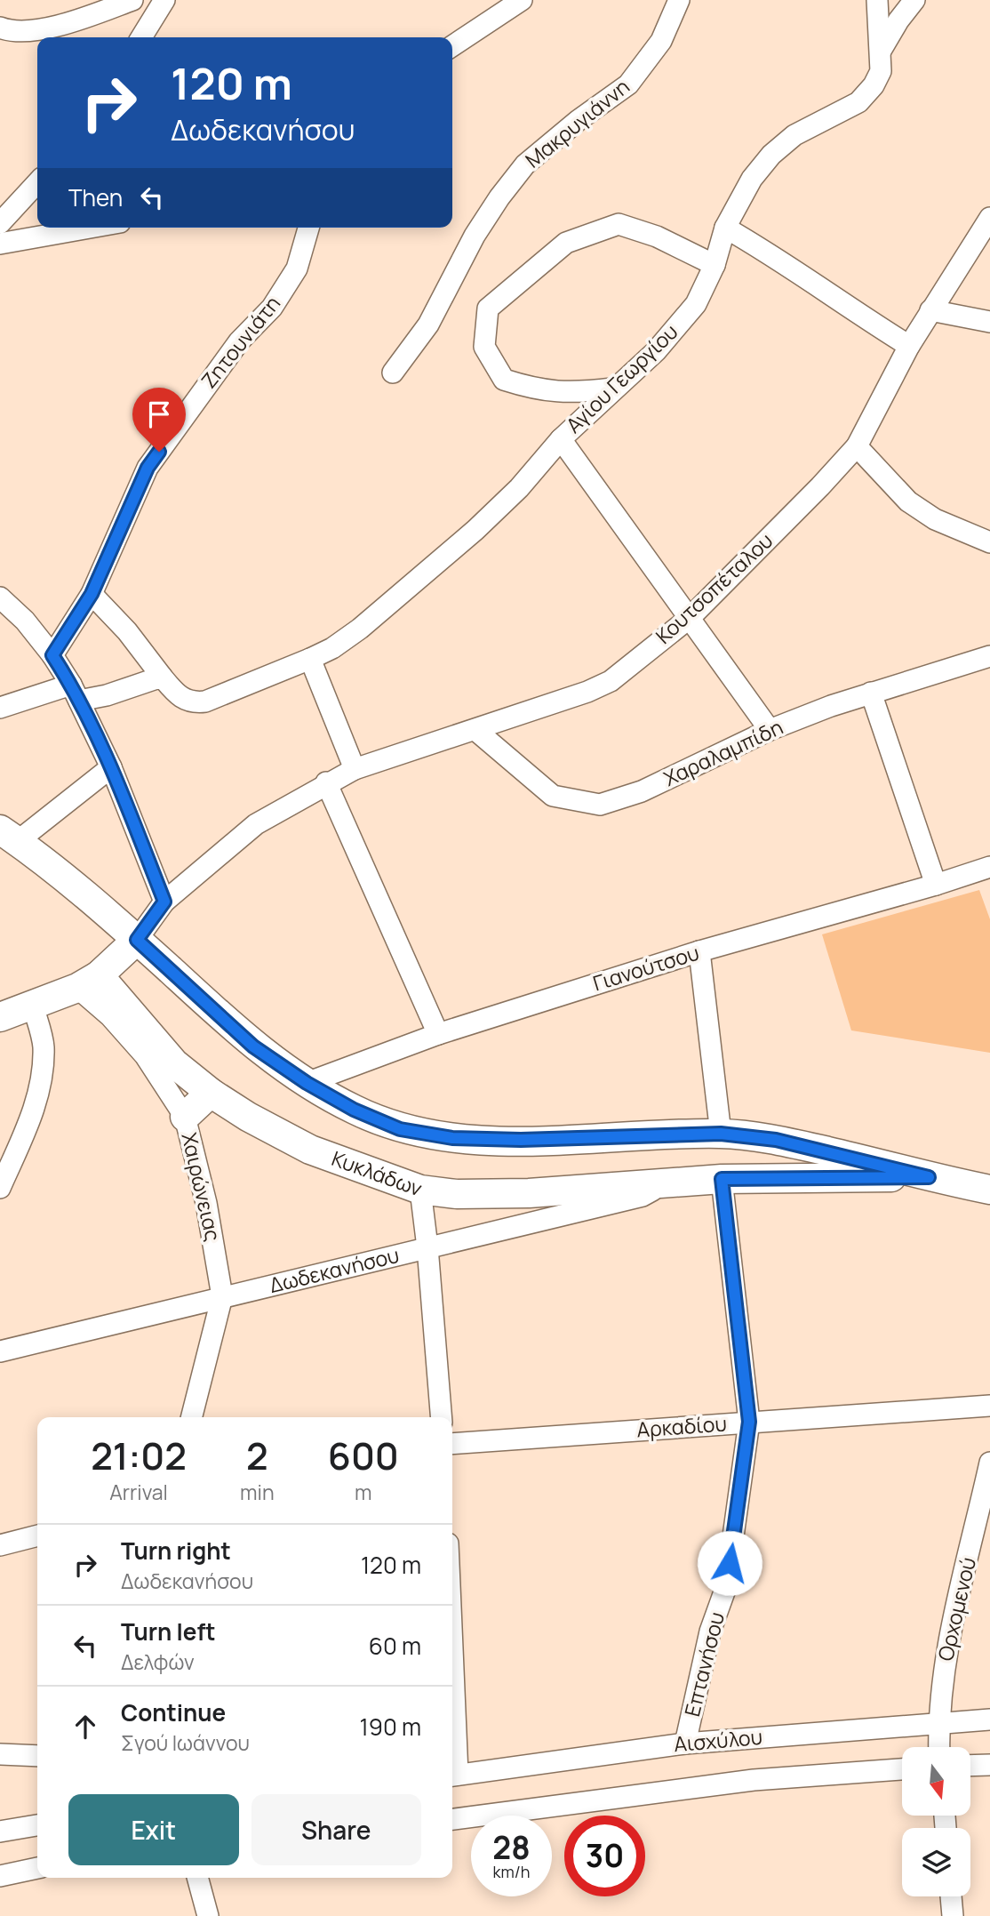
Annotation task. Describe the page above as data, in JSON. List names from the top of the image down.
{
  "streets": {
    "main road": ["Κυκλάδων"],
    "street": [
      "Μακρυγιάννη",
      "Ζητουνιάτη",
      "Αγίου Γεωργίου",
      "Κουτσοπέταλου",
      "Χαραλαμπίδη",
      "Γιανούτσου",
      "Χαιρώνειας",
      "Δωδεκανήσου",
      "Αρκαδίου",
      "Ορχομενού",
      "Επτανήσου",
      "Αισχύλου"
    ]
  },
  "crossings": [
    ["Κουτσοπέταλου", "Χαραλαμπίδη"],
    ["Κυκλάδων", "Χαιρώνειας"],
    ["Κυκλάδων", "Δωδεκανήσου"],
    ["Κυκλάδων", "Επτανήσου"],
    ["Χαιρώνειας", "Δωδεκανήσου"],
    ["Αρκαδίου", "Επτανήσου"],
    ["Ορχομενού", "Αισχύλου"],
    ["Επτανήσου", "Αισχύλου"]
  ],
  "north": "bottom",
  "page": {
    "turn": ["120 m", "Δωδεκανήσου"],
    "then": "Then",
    "eta": [
      "21:02",
      "Arrival",
      "2",
      "min",
      "600",
      "m"
    ],
    "list": [
      {
        "name": "Turn right",
        "note": "Δωδεκανήσου",
        "value": "120 m"
      },
      {
        "name": "Turn left",
        "note": "Δελφών",
        "value": "60 m"
      },
      {
        "name": "Continue",
        "note": "Σγού Ιωάννου",
        "value": "190 m"
      }
    ],
    "buttons": ["Exit", "Share"],
    "speed": "28 km/h",
    "limit": "30"
  }
}
